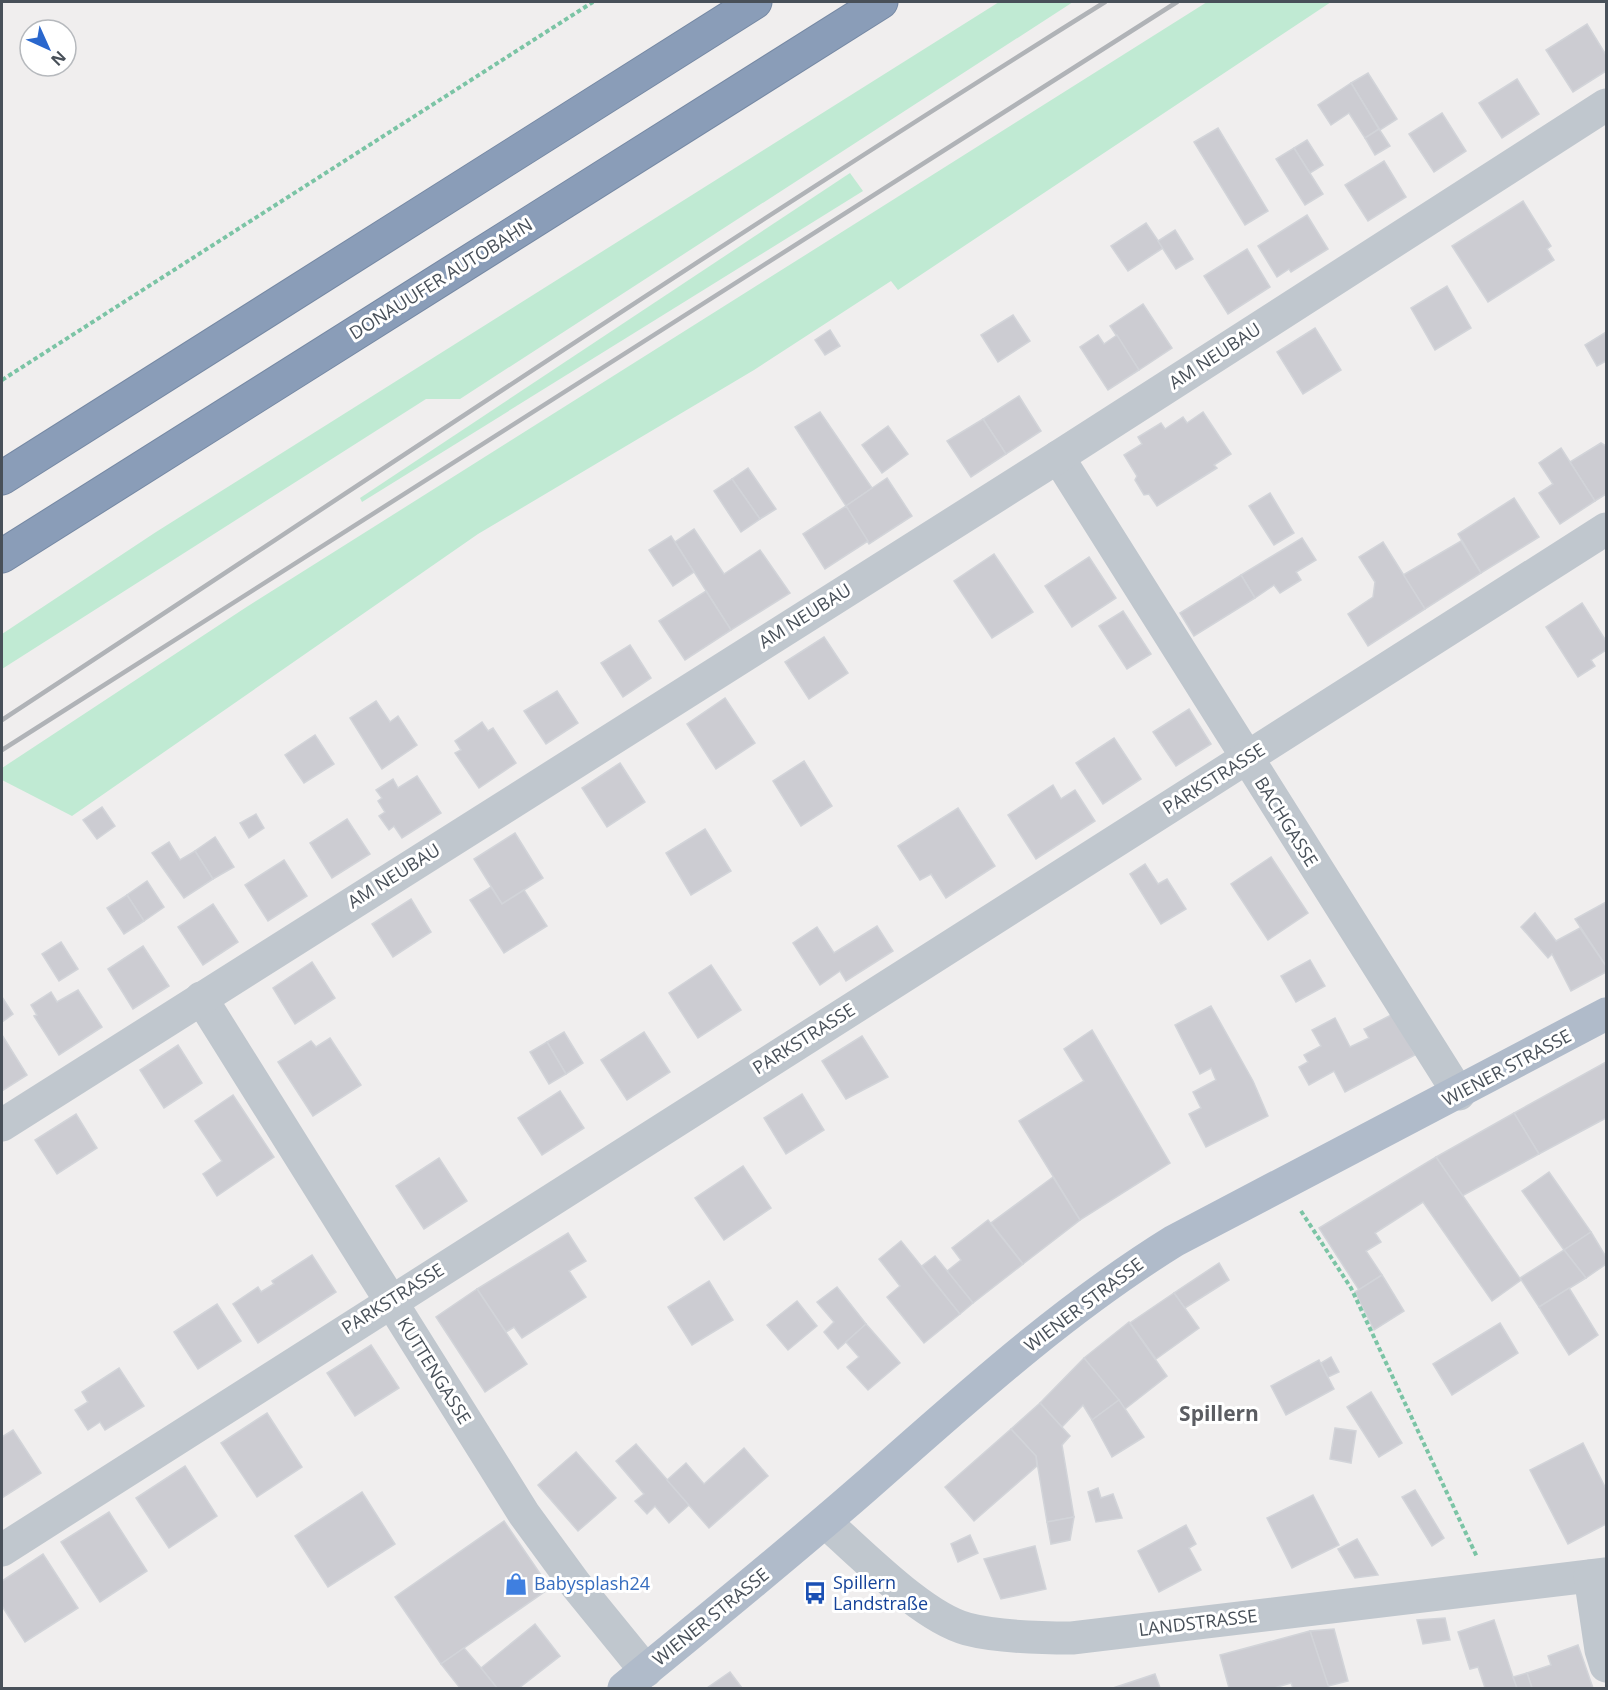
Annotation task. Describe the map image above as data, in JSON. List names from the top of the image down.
{
  "streets": {
    "highway": ["DONAUUFER AUTOBAHN"],
    "main road": ["WIENER STRASSE"],
    "street": [
      "AM NEUBAU",
      "PARKSTRASSE",
      "BACHGASSE",
      "KUTTENGASSE",
      "LANDSTRASSE"
    ]
  },
  "crossings": [
    ["AM NEUBAU", "BACHGASSE"],
    ["AM NEUBAU", "KUTTENGASSE"],
    ["PARKSTRASSE", "BACHGASSE"],
    ["PARKSTRASSE", "KUTTENGASSE"],
    ["BACHGASSE", "WIENER STRASSE"],
    ["WIENER STRASSE", "KUTTENGASSE"],
    ["WIENER STRASSE", "LANDSTRASSE"]
  ],
  "districts": ["Spillern"],
  "places": {
    "shop": ["Babysplash24"],
    "bus stop": ["Spillern Landstraße"]
  },
  "north": "bottom right"
}
